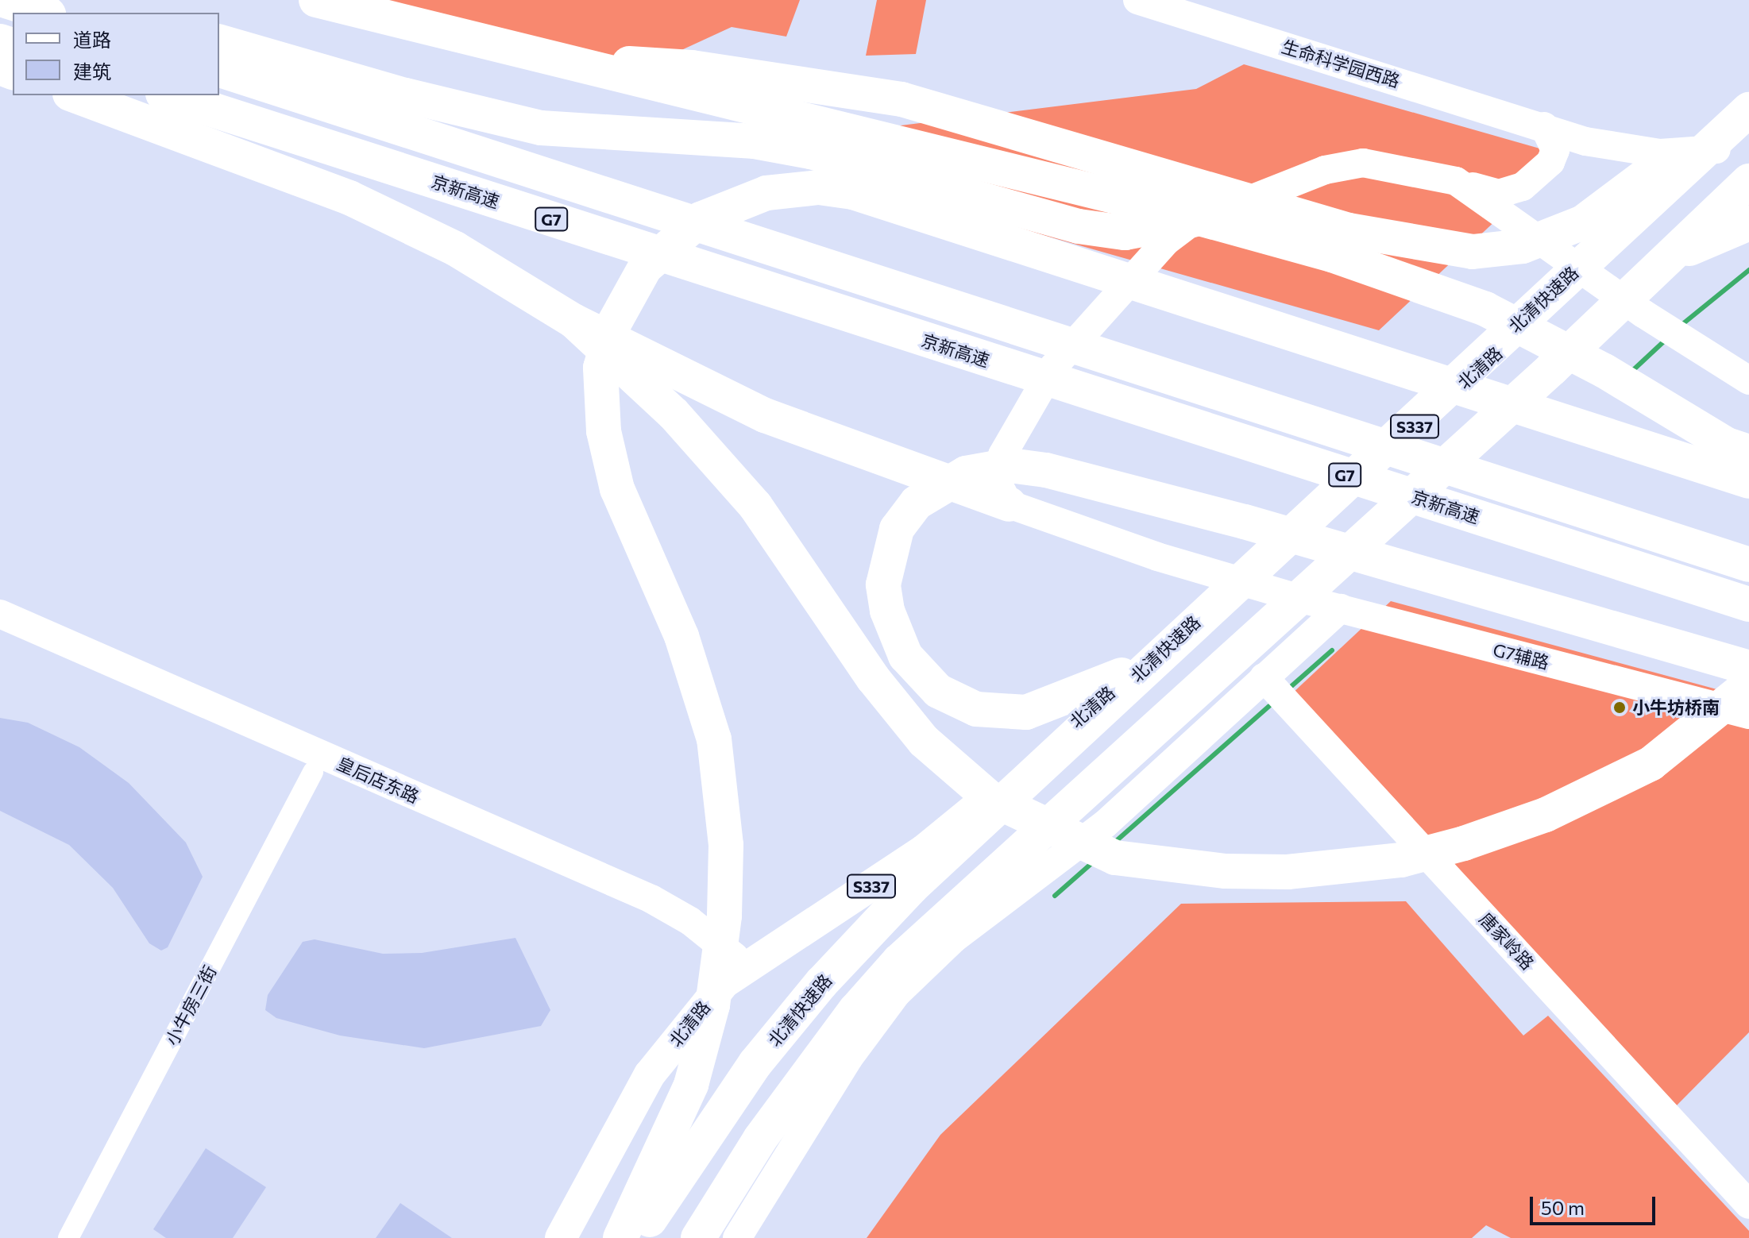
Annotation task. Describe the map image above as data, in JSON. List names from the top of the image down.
{
  "streets": {
    "highway": ["京新高速", "G7", "北清快速路"],
    "main road": ["北清路", "S337"],
    "street": [
      "生命科学园西路",
      "G7辅路",
      "皇后店东路",
      "唐家岭路",
      "小牛房三街"
    ]
  },
  "crossings": [
    ["生命科学园西路", "北清路"],
    ["北清路", "G7辅路"],
    ["北清路", "皇后店东路"],
    ["皇后店东路", "小牛房三街"]
  ],
  "places": ["小牛坊桥南"],
  "legend": ["道路", "建筑"],
  "scale_bar": "50 m"
}
